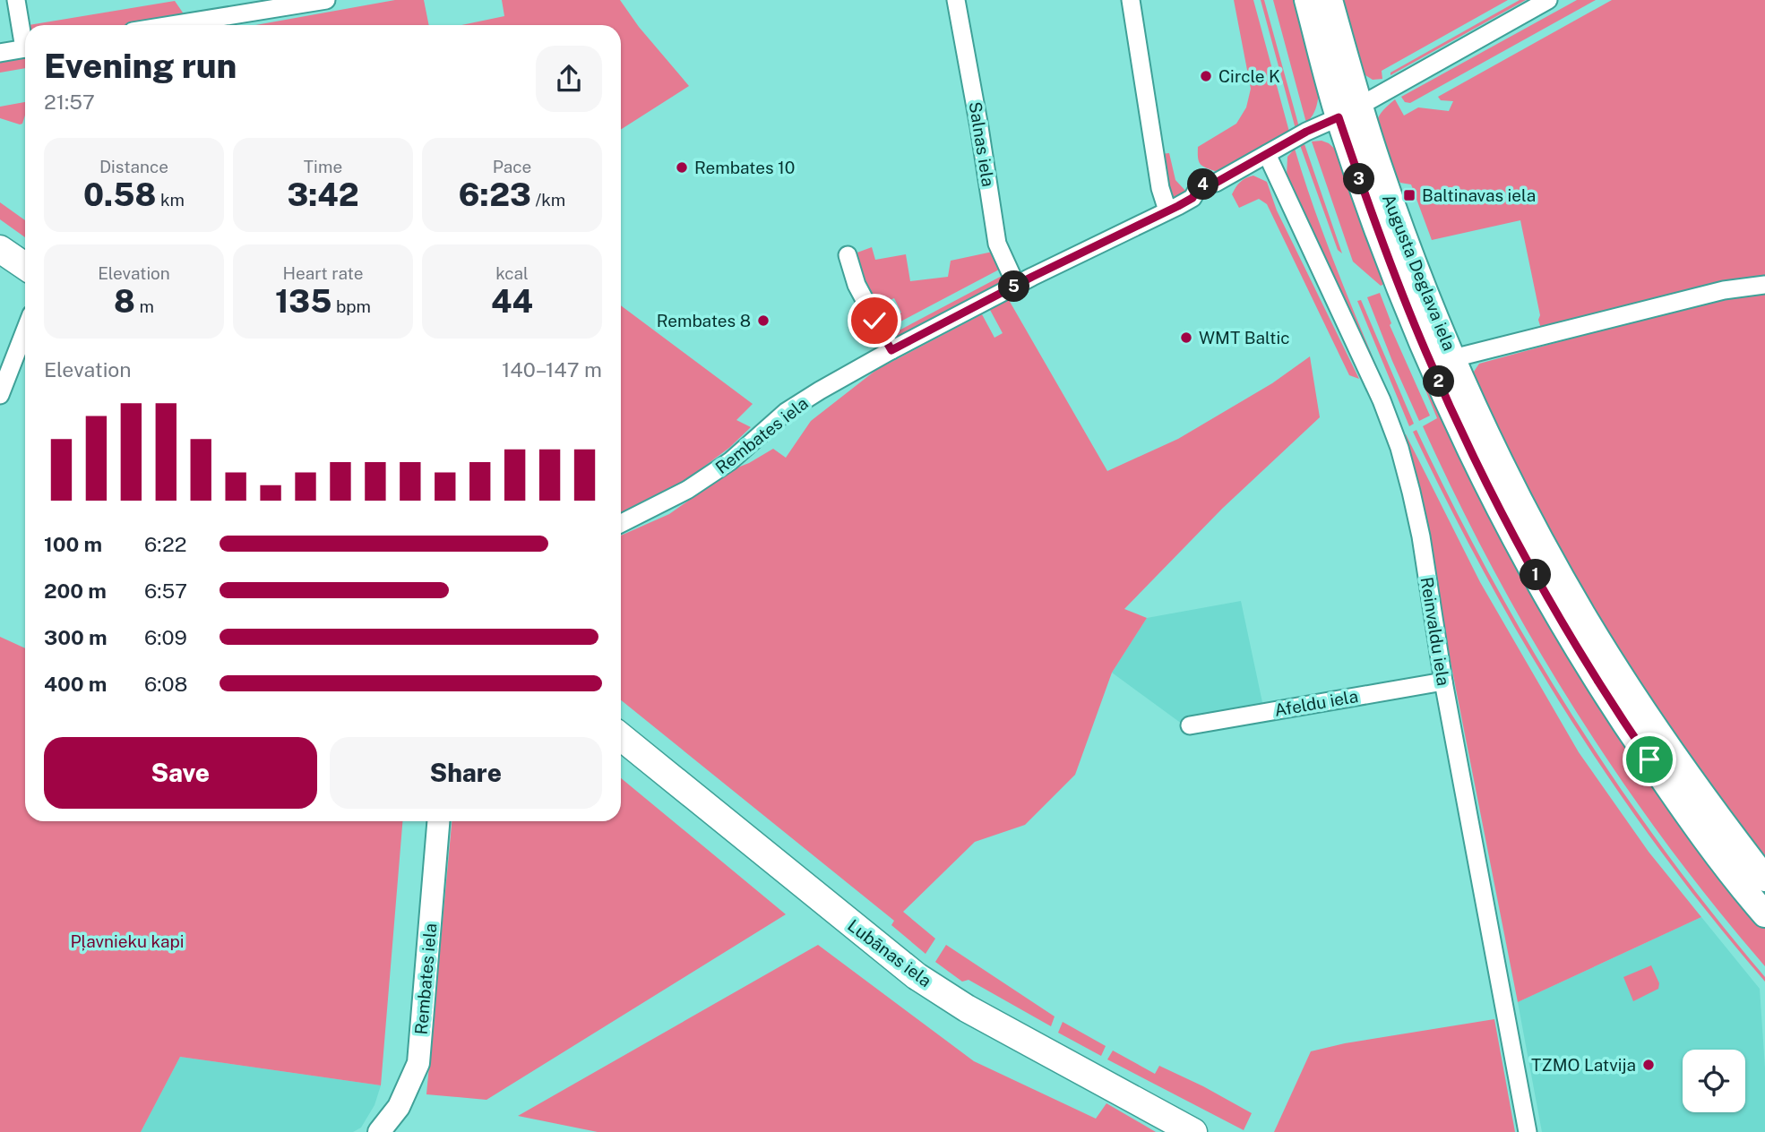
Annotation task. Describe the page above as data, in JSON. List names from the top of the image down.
{
  "streets": {
    "main road": ["Augusta Deglava iela", "Lubānas iela"],
    "street": [
      "Salnas iela",
      "Rembates iela",
      "Reinvaldu iela",
      "Afeldu iela"
    ]
  },
  "crossings": [
    ["Salnas iela", "Rembates iela"],
    ["Augusta Deglava iela", "Rembates iela"],
    ["Rembates iela", "Reinvaldu iela"],
    ["Reinvaldu iela", "Afeldu iela"]
  ],
  "parks": ["Pļavnieku kapi"],
  "places": {
    "other": [
      "Circle K",
      "Rembates 10",
      "Rembates 8",
      "WMT Baltic",
      "TZMO Latvija"
    ],
    "transit": ["Baltinavas iela"]
  },
  "page": {
    "heading": ["Evening run", "21:57"],
    "stats": [
      ["Distance", "0.58 km"],
      ["Time", "3:42"],
      ["Pace", "6:23 /km"],
      ["Elevation", "8 m"],
      ["Heart rate", "135 bpm"],
      ["kcal", "44"]
    ],
    "pins": [
      "3",
      "4",
      "5",
      "2",
      "1"
    ],
    "chart": ["Elevation", "140–147 m"],
    "list": [
      {
        "name": "100 m",
        "note": "6:22"
      },
      {
        "name": "200 m",
        "note": "6:57"
      },
      {
        "name": "300 m",
        "note": "6:09"
      },
      {
        "name": "400 m",
        "note": "6:08"
      }
    ],
    "buttons": ["Save", "Share"]
  }
}
